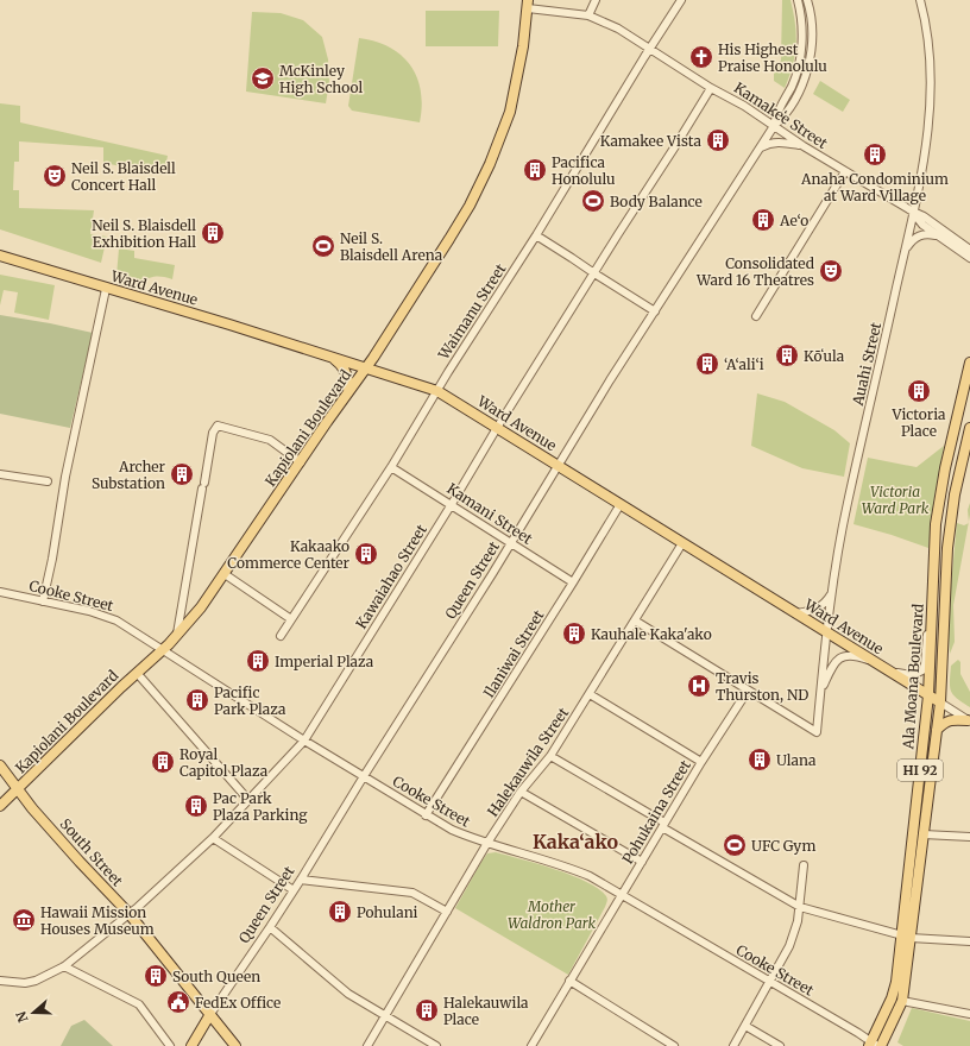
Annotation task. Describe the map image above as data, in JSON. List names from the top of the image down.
{
  "streets": {
    "main road": [
      "Ward Avenue",
      "Kapiolani Boulevard",
      "Queen Street",
      "Ala Moana Boulevard",
      "HI 92",
      "South Street"
    ],
    "street": [
      "Kamakeʻe Street",
      "Waimanu Street",
      "Auahi Street",
      "Kamani Street",
      "Kawaiahao Street",
      "Cooke Street",
      "Ilaniwai Street",
      "Halekauwila Street",
      "Pohukaina Street"
    ]
  },
  "crossings": [
    ["Kamakeʻe Street", "Waimanu Street"],
    ["Kamakeʻe Street", "Auahi Street"],
    ["Kamakeʻe Street", "Kapiolani Boulevard"],
    ["Kamakeʻe Street", "Kawaiahao Street"],
    ["Kamakeʻe Street", "Queen Street"],
    ["Ward Avenue", "Waimanu Street"],
    ["Ward Avenue", "Auahi Street"],
    ["Ward Avenue", "Kapiolani Boulevard"],
    ["Ward Avenue", "Kawaiahao Street"],
    ["Ward Avenue", "Queen Street"],
    ["Ward Avenue", "Ilaniwai Street"],
    ["Ward Avenue", "Ala Moana Boulevard"],
    ["Ward Avenue", "Halekauwila Street"],
    ["Waimanu Street", "Kamani Street"],
    ["Auahi Street", "Pohukaina Street"],
    ["Kapiolani Boulevard", "Cooke Street"],
    ["Kapiolani Boulevard", "South Street"],
    ["Kamani Street", "Kawaiahao Street"],
    ["Kamani Street", "Queen Street"],
    ["Kamani Street", "Ilaniwai Street"],
    ["Kawaiahao Street", "Cooke Street"],
    ["Kawaiahao Street", "South Street"],
    ["Queen Street", "Cooke Street"],
    ["Queen Street", "South Street"],
    ["Cooke Street", "Ilaniwai Street"],
    ["Cooke Street", "Ala Moana Boulevard"],
    ["Cooke Street", "Halekauwila Street"],
    ["Cooke Street", "Pohukaina Street"]
  ],
  "districts": ["Kaka‘ako"],
  "parks": ["Victoria Ward Park", "Mother Waldron Park"],
  "places": {
    "church": ["His Highest Praise Honolulu"],
    "school or university": ["McKinley High School"],
    "building": [
      "Kamakee Vista",
      "Anaha Condominium at Ward Village",
      "Pacifica Honolulu",
      "Ae‘o",
      "Neil S. Blaisdell Exhibition Hall",
      "Kōʻula",
      "‘A‘ali‘i",
      "Victoria Place",
      "Archer Substation",
      "Kakaako Commerce Center",
      "Kauhale Kaka'ako",
      "Imperial Plaza",
      "Pacific Park Plaza",
      "Ulana",
      "Royal Capitol Plaza",
      "Pac Park Plaza Parking",
      "Pohulani",
      "South Queen",
      "Halekauwila Place"
    ],
    "theatre": ["Neil S. Blaisdell Concert Hall", "Consolidated Ward 16 Theatres"],
    "sports": ["Body Balance", "Neil S. Blaisdell Arena", "UFC Gym"],
    "hospital": ["Travis Thurston, ND"],
    "museum": ["Hawaii Mission Houses Museum"],
    "public building": ["FedEx Office"]
  },
  "north": "left"
}
